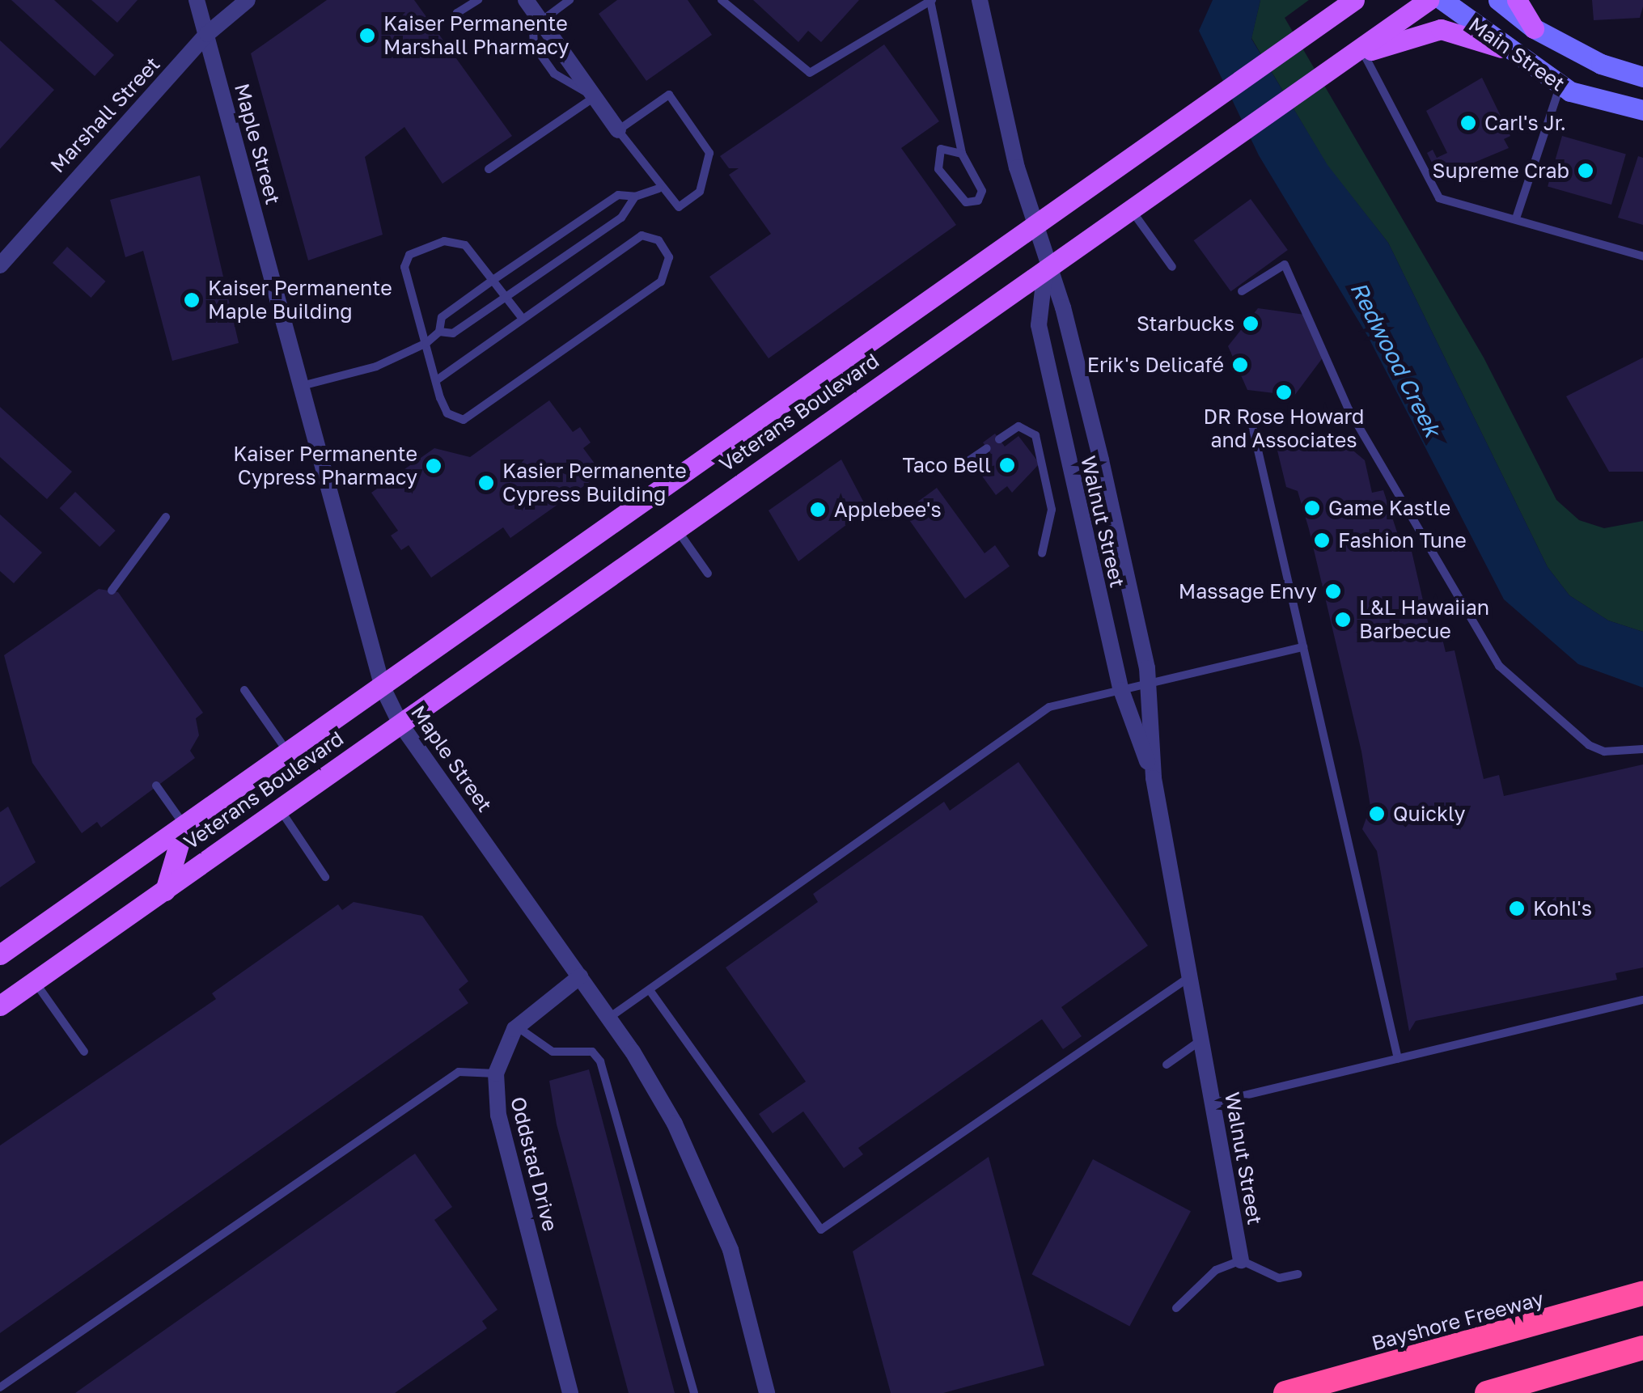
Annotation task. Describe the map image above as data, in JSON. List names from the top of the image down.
{
  "streets": {
    "highway": ["Bayshore Freeway"],
    "main road": ["Veterans Boulevard"],
    "street": [
      "Main Street",
      "Marshall Street",
      "Maple Street",
      "Walnut Street",
      "Oddstad Drive"
    ]
  },
  "crossings": [
    ["Marshall Street", "Maple Street"],
    ["Maple Street", "Veterans Boulevard"],
    ["Maple Street", "Oddstad Drive"],
    ["Veterans Boulevard", "Walnut Street"]
  ],
  "water": ["Redwood Creek"],
  "places": [
    "Kaiser Permanente Marshall Pharmacy",
    "Carl's Jr.",
    "Supreme Crab",
    "Kaiser Permanente Maple Building",
    "Starbucks",
    "Erik's Delicafé",
    "DR Rose Howard and Associates",
    "Taco Bell",
    "Kaiser Permanente Cypress Pharmacy",
    "Kasier Permanente Cypress Building",
    "Game Kastle",
    "Applebee's",
    "Fashion Tune",
    "Massage Envy",
    "L&L Hawaiian Barbecue",
    "Quickly",
    "Kohl's"
  ]
}
